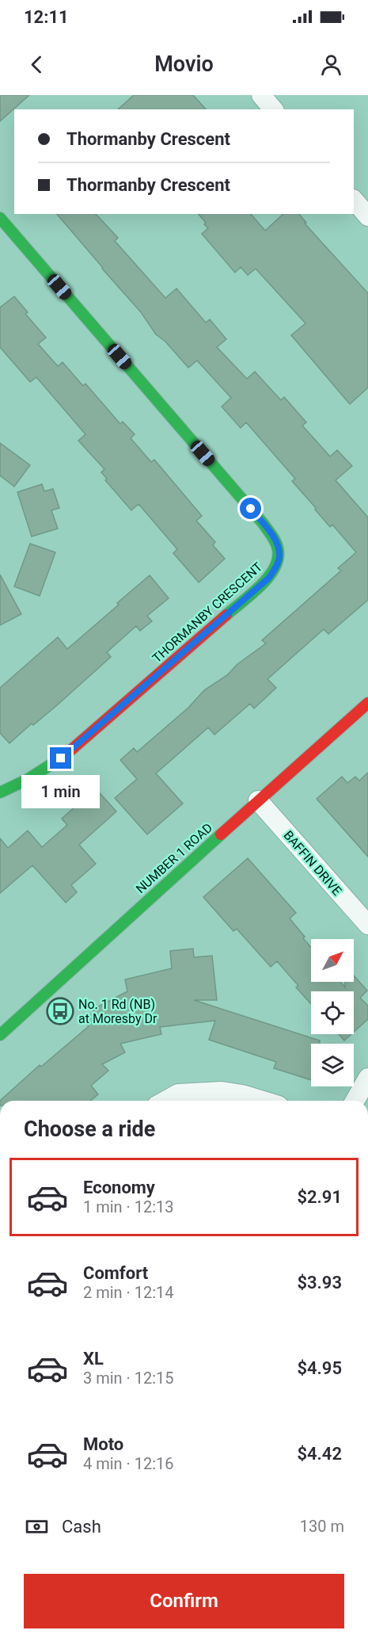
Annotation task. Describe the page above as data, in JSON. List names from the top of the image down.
{
  "streets": {
    "street": ["THORMANBY CRESCENT", "NUMBER 1 ROAD", "BAFFIN DRIVE"]
  },
  "crossings": [
    ["NUMBER 1 ROAD", "BAFFIN DRIVE"]
  ],
  "places": {
    "bus stop": ["No. 1 Rd (NB) at Moresby Dr"]
  },
  "north": "top right",
  "page": {
    "status": "12:11",
    "header": "Movio",
    "banner": ["Thormanby Crescent", "Thormanby Crescent"],
    "bubble": "1 min",
    "heading": "Choose a ride",
    "list": [
      {
        "name": "Economy",
        "note": "1 min · 12:13",
        "value": "$2.91"
      },
      {
        "name": "Comfort",
        "note": "2 min · 12:14",
        "value": "$3.93"
      },
      {
        "name": "XL",
        "note": "3 min · 12:15",
        "value": "$4.95"
      },
      {
        "name": "Moto",
        "note": "4 min · 12:16",
        "value": "$4.42"
      }
    ],
    "pay": ["Cash", "130 m"],
    "buttons": "Confirm"
  }
}
